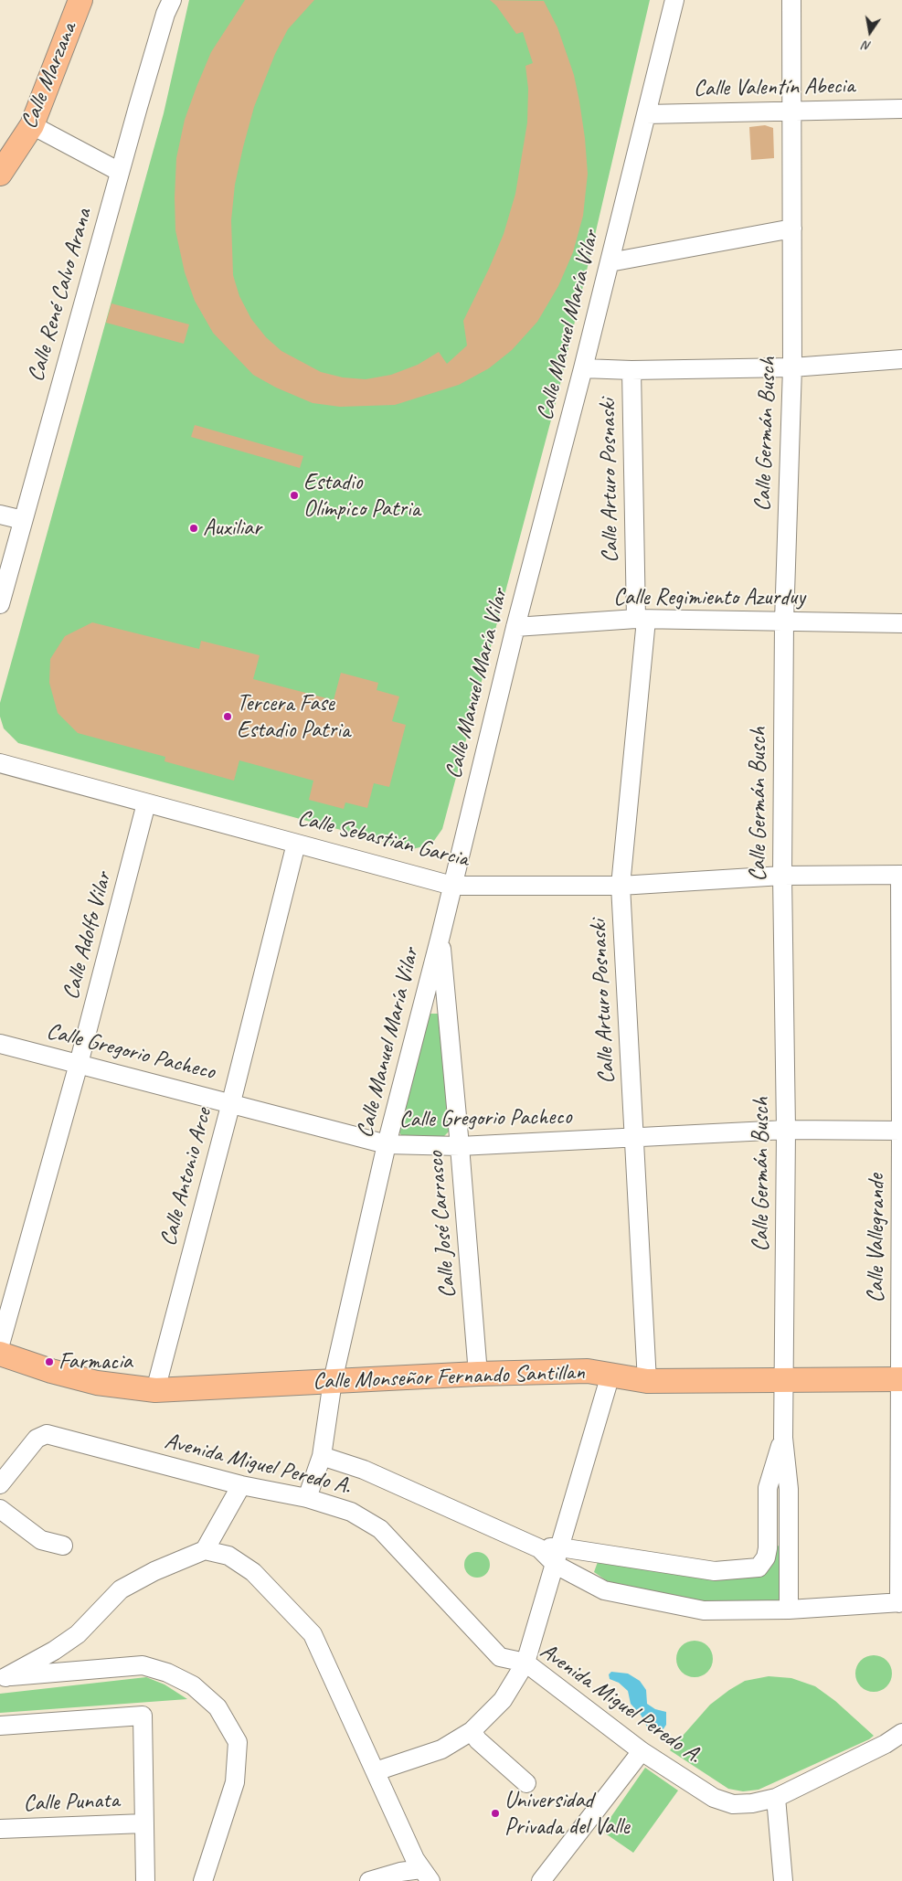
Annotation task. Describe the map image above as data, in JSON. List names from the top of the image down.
{
  "streets": {
    "main road": ["Calle Marzana", "Calle Monseñor Fernando Santillan"],
    "street": [
      "Calle Valentín Abecia",
      "Calle René Calvo Arana",
      "Calle Manuel María Vilar",
      "Calle Germán Busch",
      "Calle Arturo Posnaski",
      "Calle Regimiento Azurduy",
      "Calle Sebastián Garcia",
      "Calle Adolfo Vilar",
      "Calle Gregorio Pacheco",
      "Calle Antonio Arce",
      "Calle José Carrasco",
      "Calle Vallegrande",
      "Avenida Miguel Peredo A.",
      "Calle Punata"
    ]
  },
  "crossings": [
    ["Calle Valentín Abecia", "Calle Manuel María Vilar"],
    ["Calle Valentín Abecia", "Calle Germán Busch"],
    ["Calle Manuel María Vilar", "Calle Regimiento Azurduy"],
    ["Calle Manuel María Vilar", "Calle Sebastián Garcia"],
    ["Calle Manuel María Vilar", "Calle Gregorio Pacheco"],
    ["Calle Manuel María Vilar", "Calle José Carrasco"],
    ["Calle Manuel María Vilar", "Calle Monseñor Fernando Santillan"],
    ["Calle Manuel María Vilar", "Avenida Miguel Peredo A."],
    ["Calle Germán Busch", "Calle Regimiento Azurduy"],
    ["Calle Germán Busch", "Calle Sebastián Garcia"],
    ["Calle Germán Busch", "Calle Gregorio Pacheco"],
    ["Calle Germán Busch", "Calle Monseñor Fernando Santillan"],
    ["Calle Arturo Posnaski", "Calle Regimiento Azurduy"],
    ["Calle Arturo Posnaski", "Calle Sebastián Garcia"],
    ["Calle Arturo Posnaski", "Calle Gregorio Pacheco"],
    ["Calle Arturo Posnaski", "Calle Monseñor Fernando Santillan"],
    ["Calle Sebastián Garcia", "Calle Adolfo Vilar"],
    ["Calle Sebastián Garcia", "Calle Antonio Arce"],
    ["Calle Sebastián Garcia", "Calle Vallegrande"],
    ["Calle Adolfo Vilar", "Calle Gregorio Pacheco"],
    ["Calle Gregorio Pacheco", "Calle Antonio Arce"],
    ["Calle Gregorio Pacheco", "Calle José Carrasco"],
    ["Calle Gregorio Pacheco", "Calle Vallegrande"],
    ["Calle Antonio Arce", "Calle Monseñor Fernando Santillan"],
    ["Calle José Carrasco", "Calle Monseñor Fernando Santillan"],
    ["Calle Vallegrande", "Calle Monseñor Fernando Santillan"]
  ],
  "places": [
    "Estadio Olímpico Patria",
    "Auxiliar",
    "Tercera Fase Estadio Patria",
    "Farmacia",
    "Universidad Privada del Valle"
  ],
  "north": "bottom"
}
